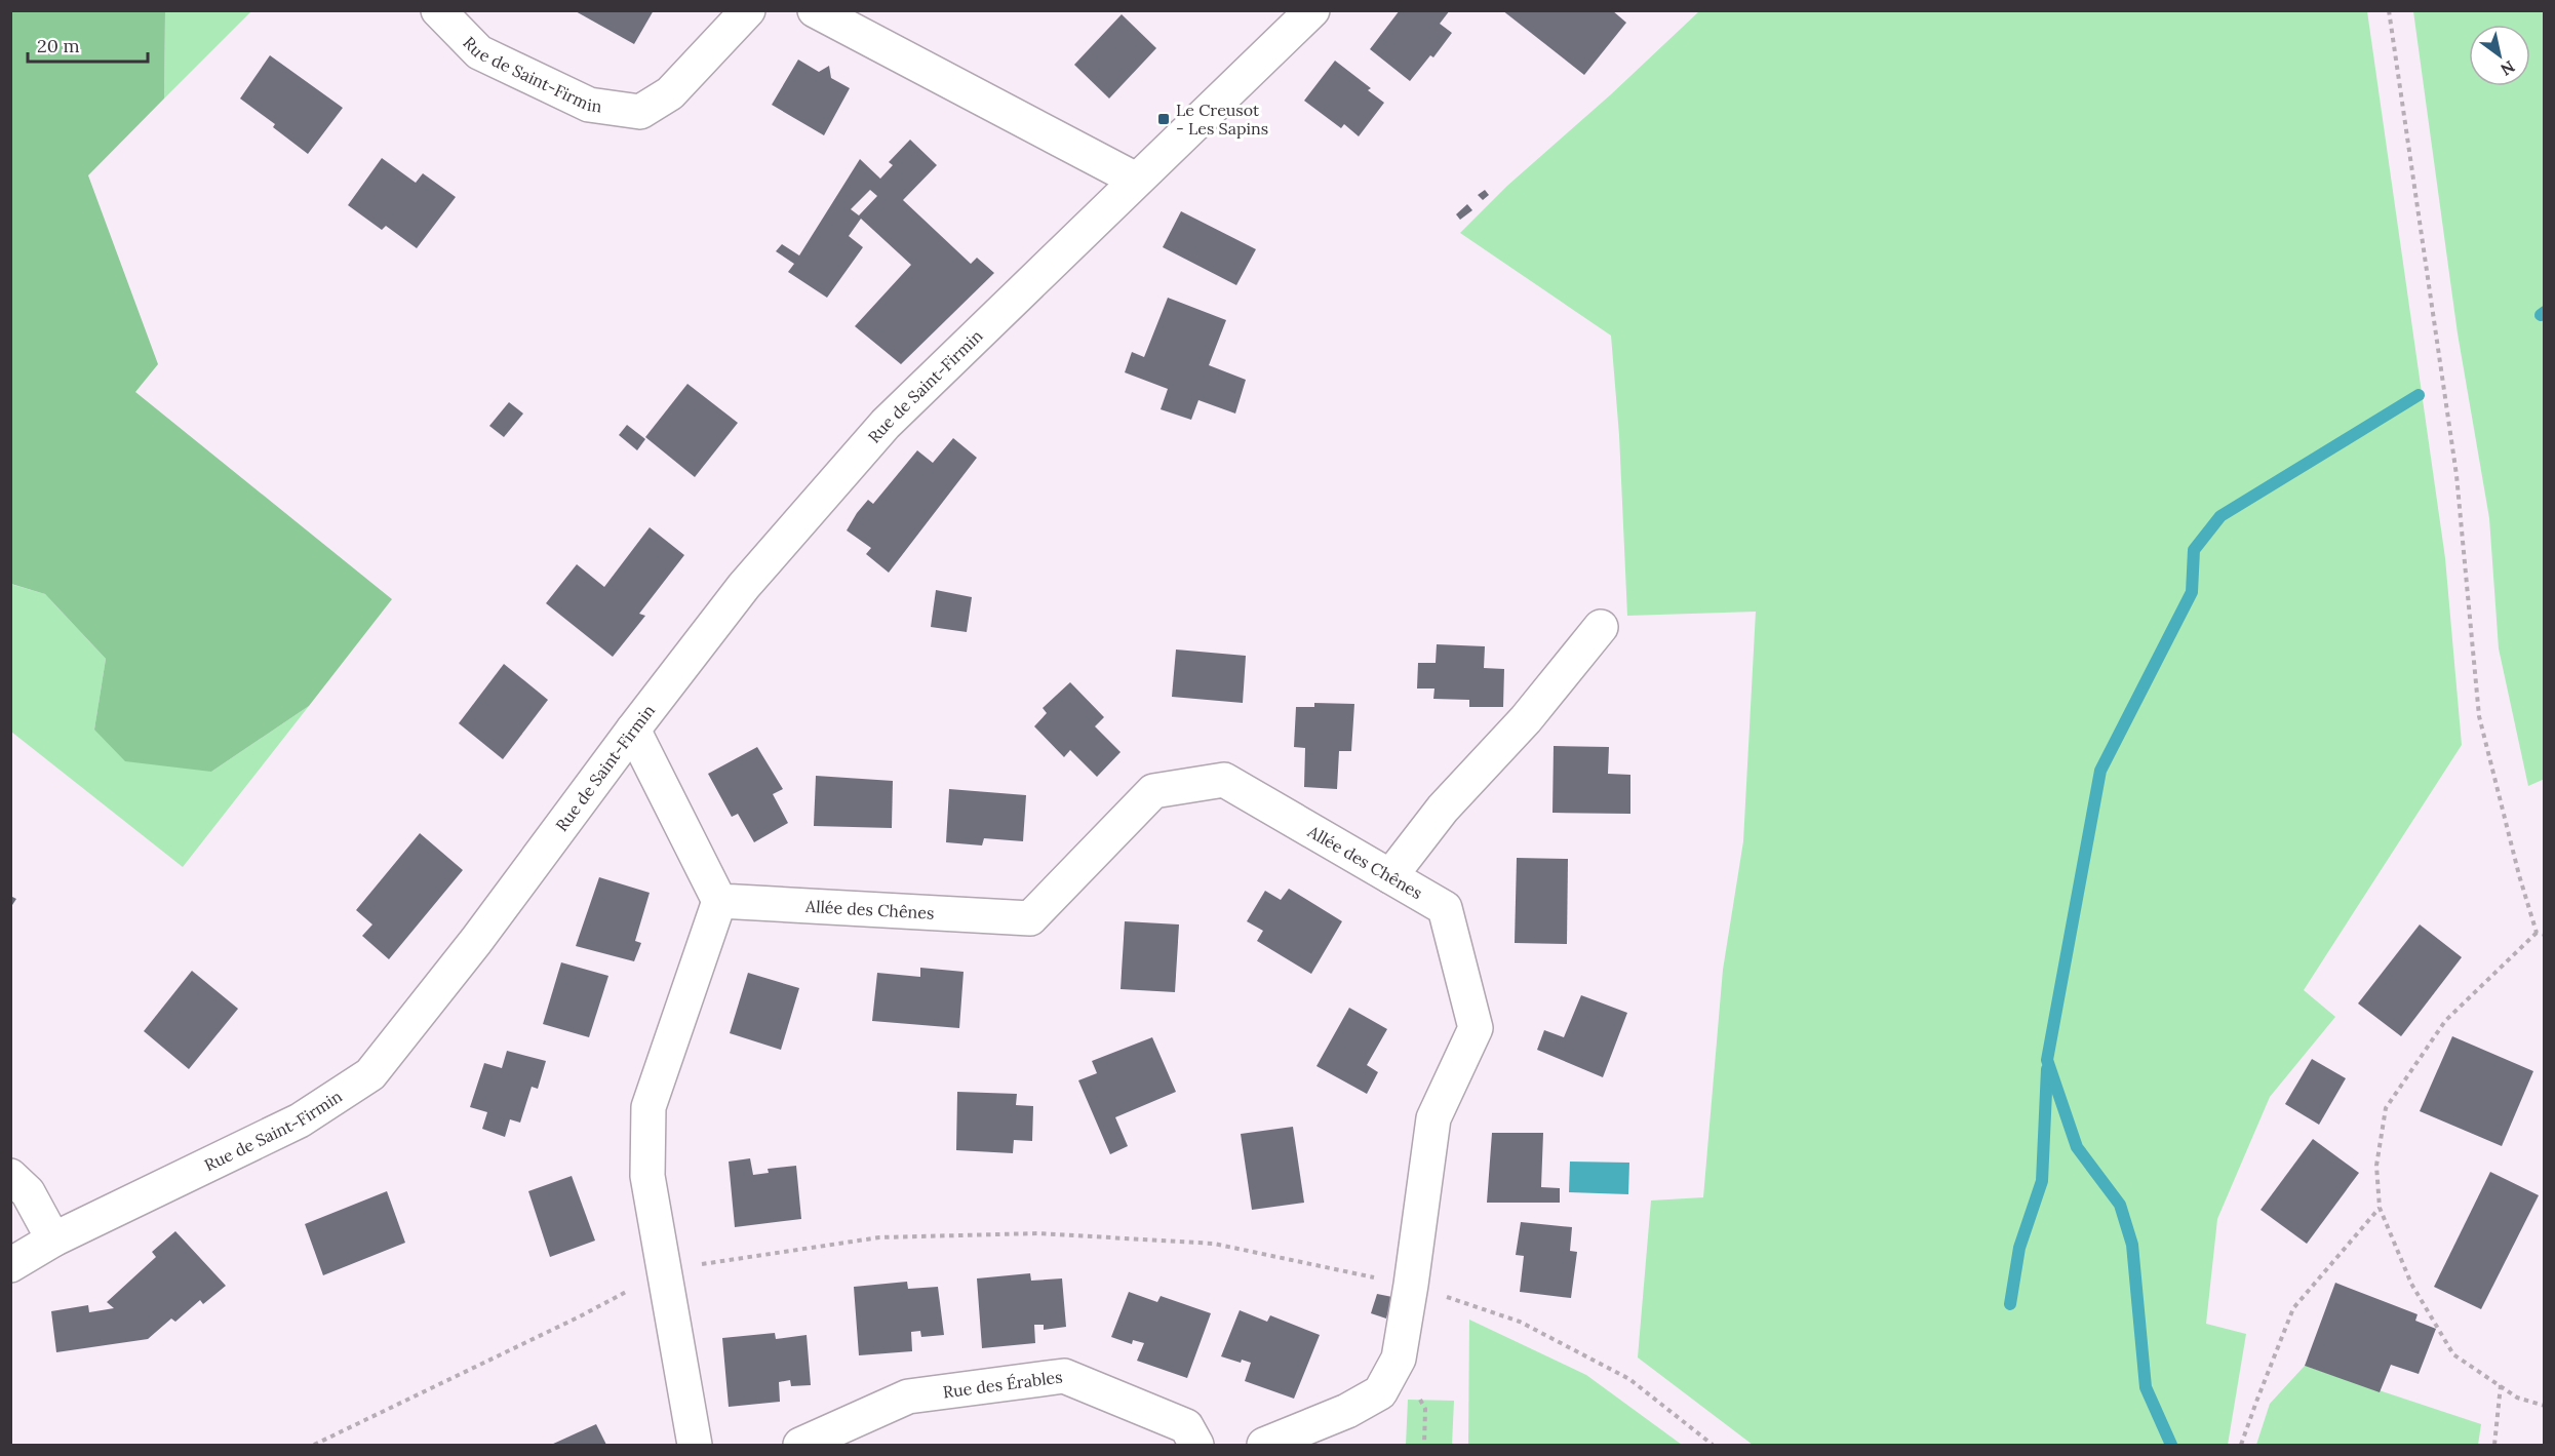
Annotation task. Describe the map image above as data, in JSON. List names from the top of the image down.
{
  "streets": {
    "street": ["Rue de Saint-Firmin", "Allée des Chênes", "Rue des Érables"]
  },
  "places": {
    "transit": ["Le Creusot - Les Sapins"]
  },
  "scale_bar": "20 m",
  "north": "bottom right"
}
